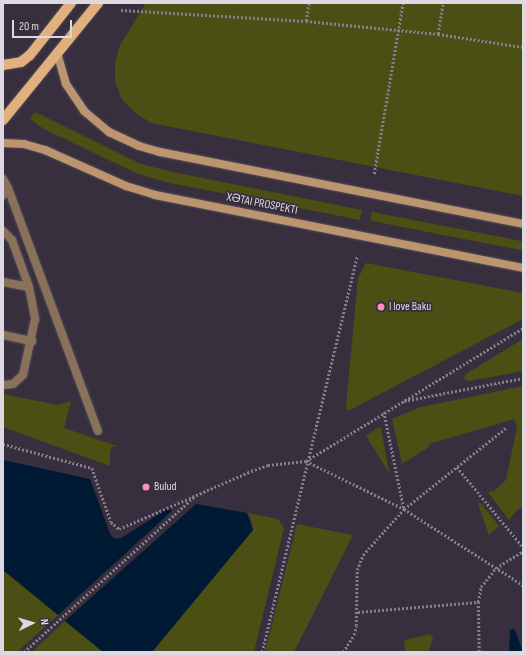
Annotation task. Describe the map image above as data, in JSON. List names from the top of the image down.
{
  "streets": {
    "street": ["XƏTAI PROSPEKTI"]
  },
  "places": ["I love Baku", "Bulud"],
  "scale_bar": "20 m",
  "north": "right"
}
